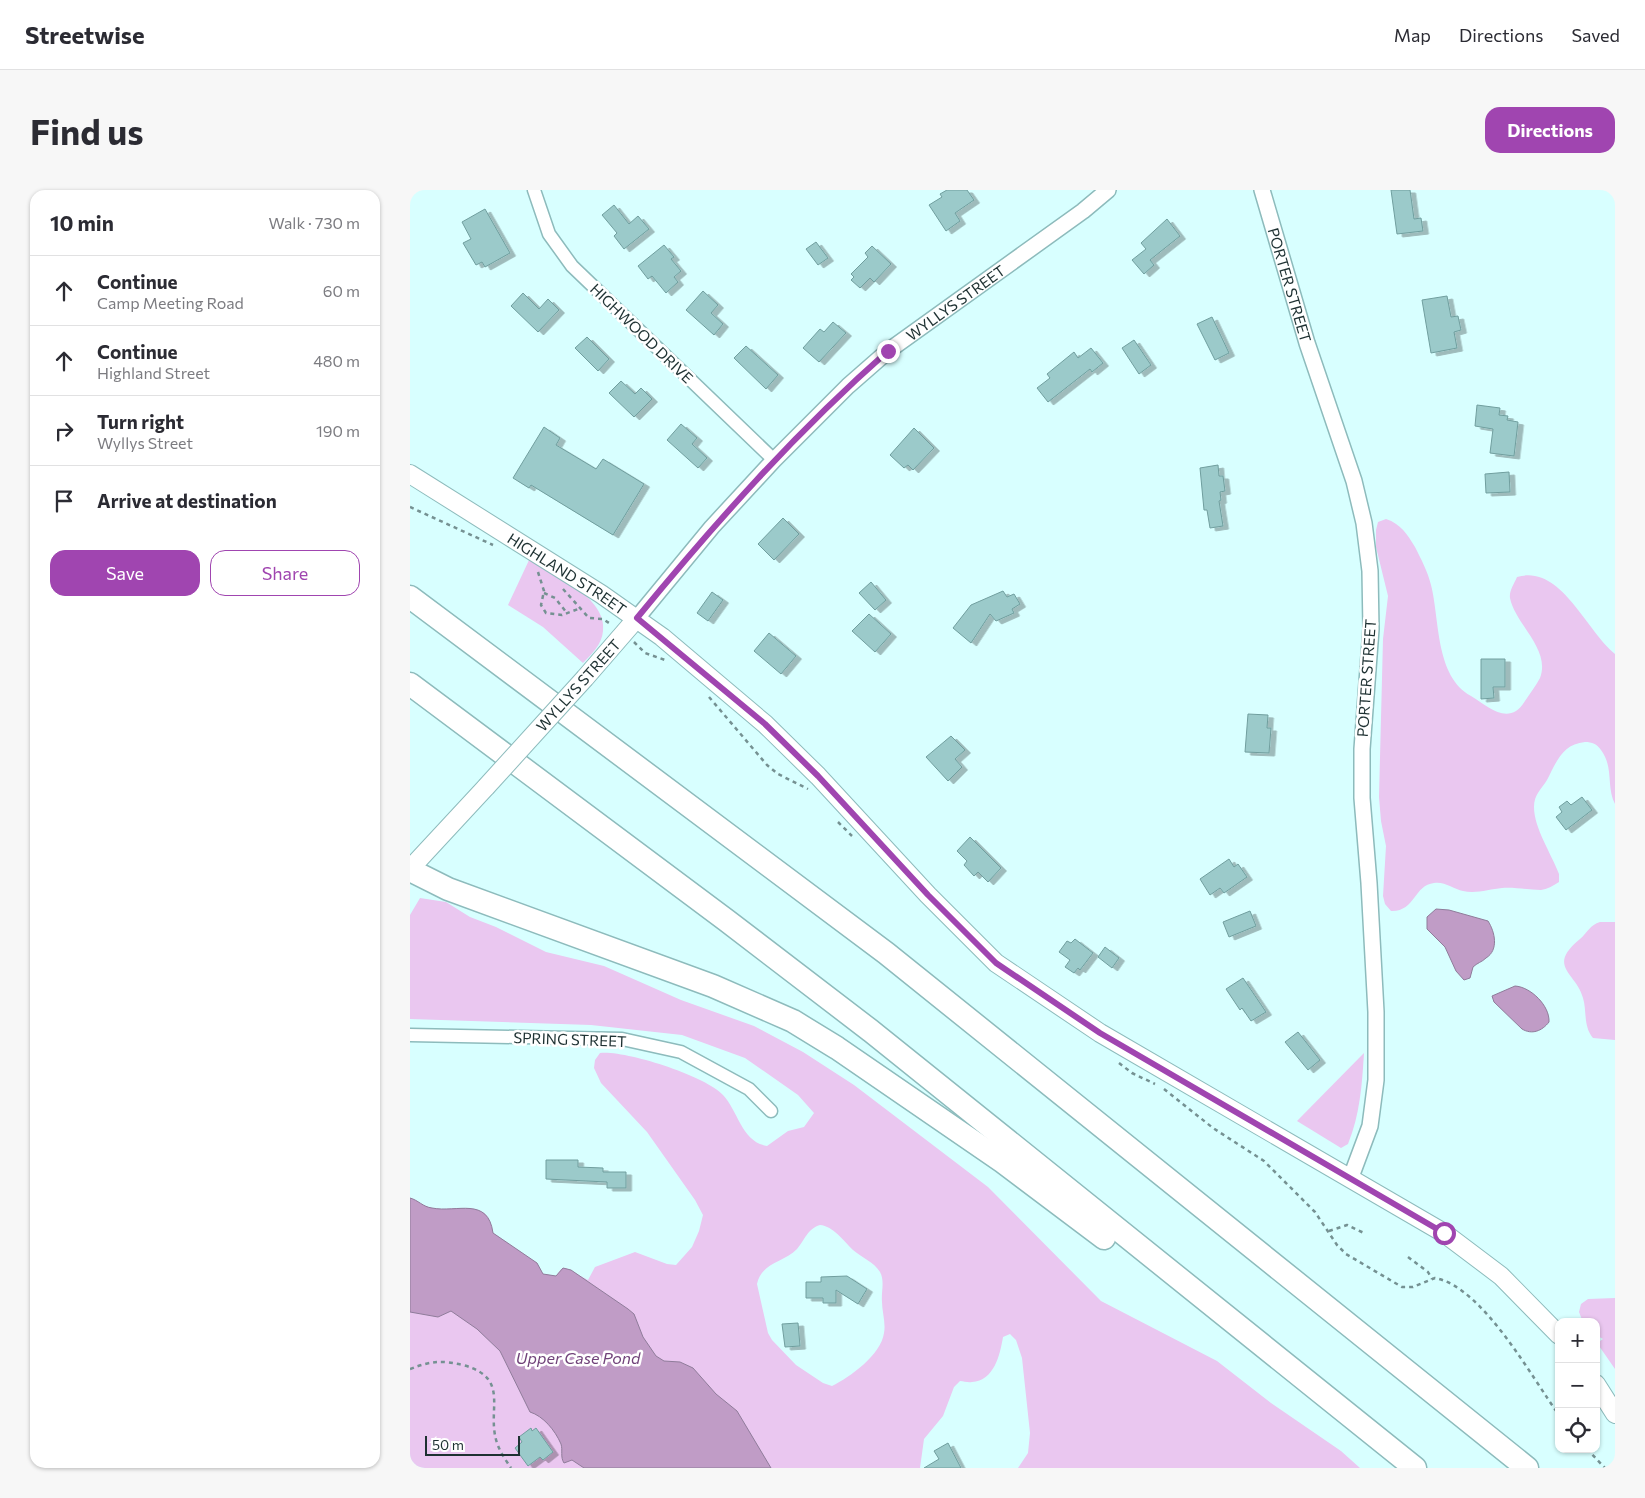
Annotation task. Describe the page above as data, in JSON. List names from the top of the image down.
{
  "streets": {
    "main road": ["WYLLYS STREET", "HIGHLAND STREET"],
    "street": ["PORTER STREET", "HIGHWOOD DRIVE", "SPRING STREET"]
  },
  "crossings": [
    ["PORTER STREET", "HIGHLAND STREET"],
    ["WYLLYS STREET", "HIGHWOOD DRIVE"],
    ["WYLLYS STREET", "HIGHLAND STREET"]
  ],
  "water": ["Upper Case Pond"],
  "scale_bar": "50 m",
  "page": {
    "header": "Streetwise",
    "nav": ["Map", "Directions", "Saved"],
    "buttons": [
      "Directions",
      ["Save", "Share"]
    ],
    "title": "Find us",
    "heading": ["10 min", "Walk · 730 m"],
    "list": [
      ["Continue", "Camp Meeting Road", "60 m"],
      ["Continue", "Highland Street", "480 m"],
      ["Turn right", "Wyllys Street", "190 m"],
      "Arrive at destination"
    ],
    "map_buttons": ["+", "−"],
    "scale": "50 m"
  }
}
